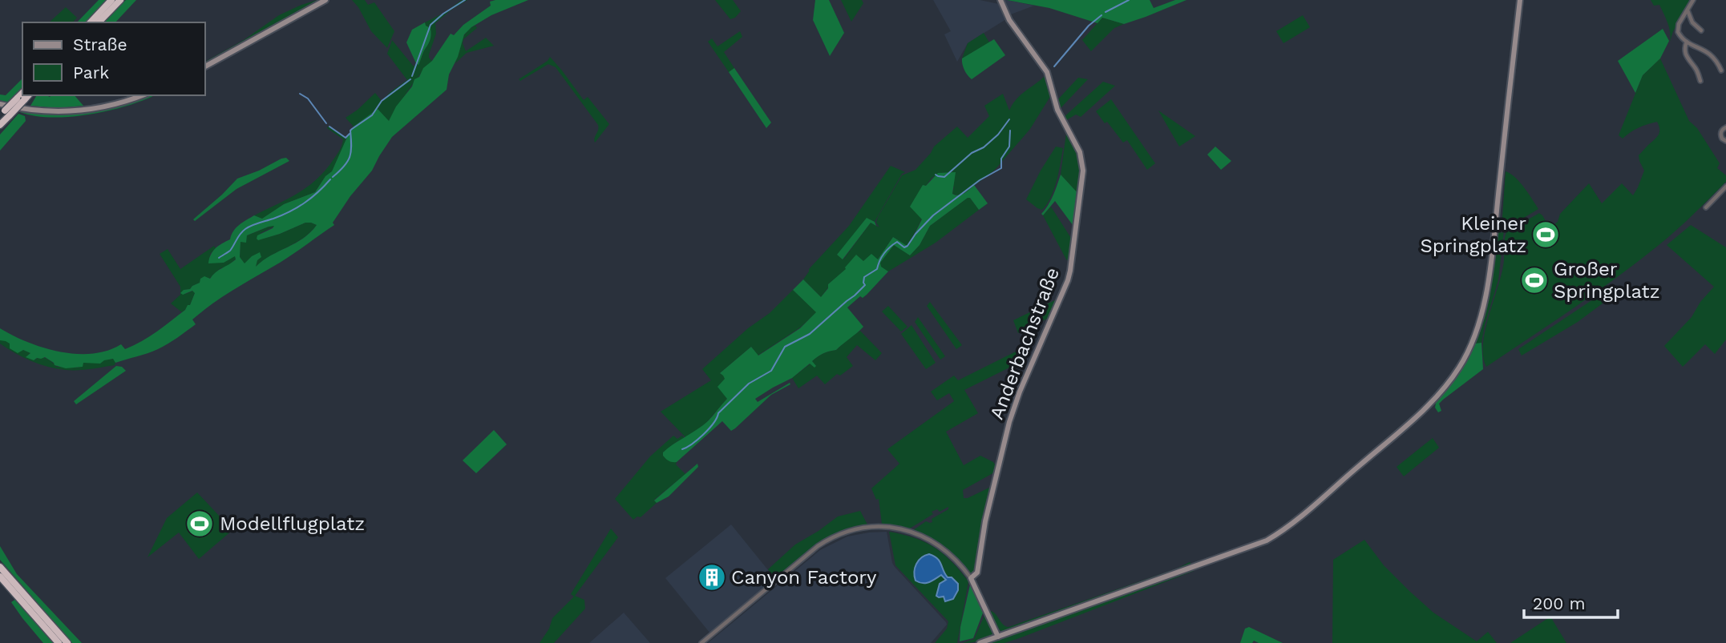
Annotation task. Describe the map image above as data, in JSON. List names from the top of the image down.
{
  "streets": {
    "main road": ["Anderbachstraße"]
  },
  "places": {
    "sports": ["Kleiner Springplatz", "Großer Springplatz", "Modellflugplatz"],
    "building": ["Canyon Factory"]
  },
  "legend": ["Straße", "Park"],
  "scale_bar": "200 m"
}
